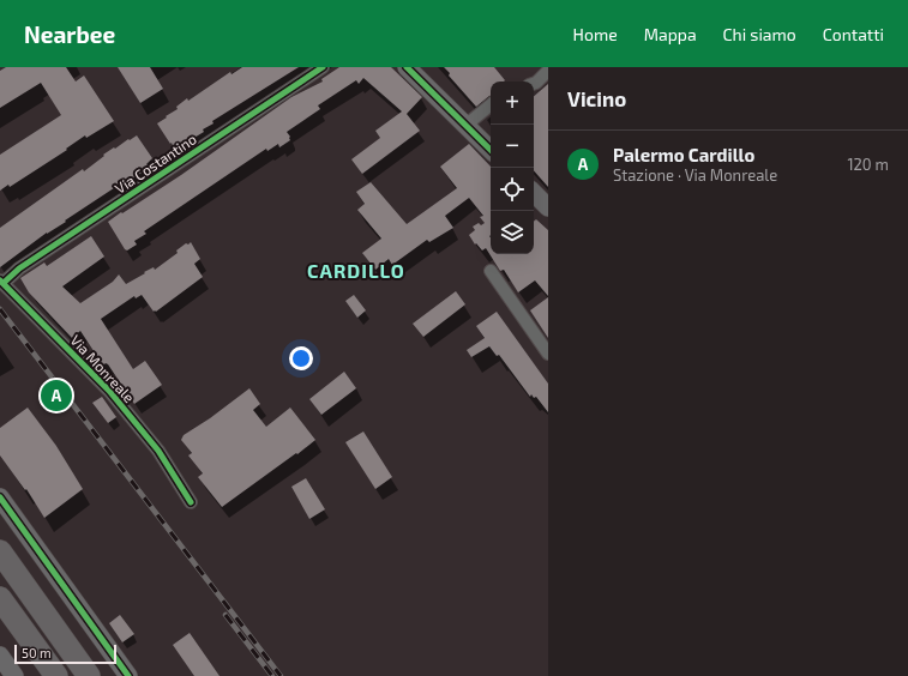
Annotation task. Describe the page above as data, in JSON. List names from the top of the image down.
{
  "streets": {
    "street": ["Via Costantino", "Via Monreale"]
  },
  "crossings": [
    ["Via Costantino", "Via Monreale"]
  ],
  "districts": ["CARDILLO"],
  "scale_bar": "50 m",
  "page": {
    "header": "Nearbee",
    "nav": [
      "Home",
      "Mappa",
      "Chi siamo",
      "Contatti"
    ],
    "heading": "Vicino",
    "map_buttons": ["+", "−"],
    "list": [
      {
        "mark": "A",
        "name": "Palermo Cardillo",
        "note": "Stazione · Via Monreale",
        "value": "120 m"
      }
    ],
    "pins": "A",
    "scale": "50 m"
  }
}
